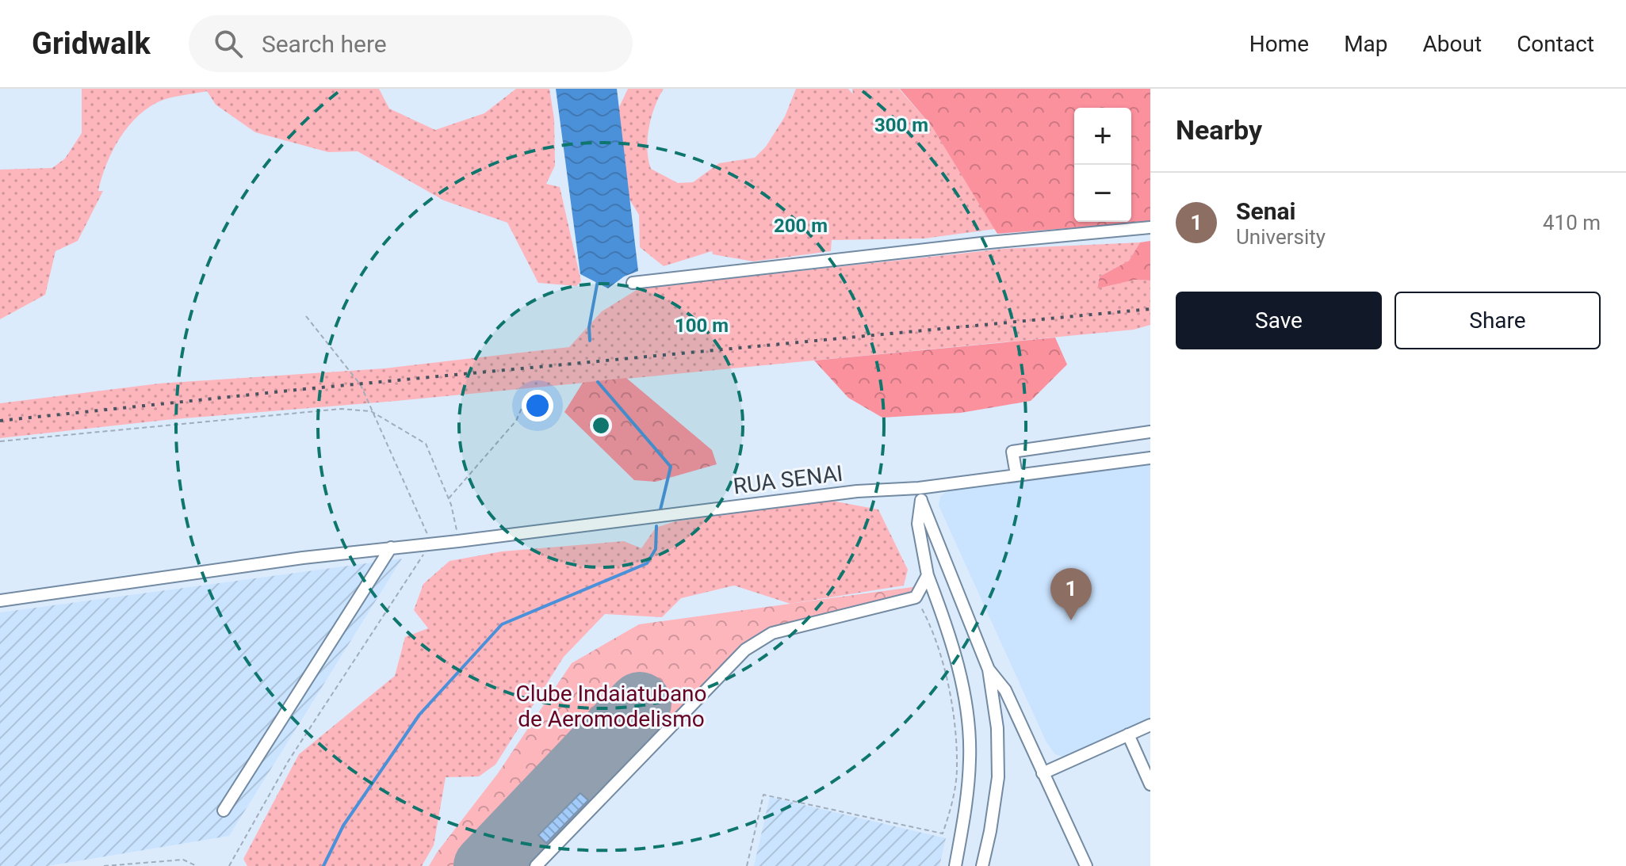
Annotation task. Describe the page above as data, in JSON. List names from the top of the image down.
{
  "streets": {
    "street": ["RUA SENAI"]
  },
  "parks": ["Clube Indaiatubano de Aeromodelismo"],
  "page": {
    "header": "Gridwalk",
    "search": "Search here",
    "nav": [
      "Home",
      "Map",
      "About",
      "Contact"
    ],
    "heading": "Nearby",
    "map_buttons": ["+", "−"],
    "list": [
      {
        "mark": "1",
        "name": "Senai",
        "note": "University",
        "value": "410 m"
      }
    ],
    "buttons": ["Save", "Share"],
    "pins": "1"
  },
  "rings": ["300 m", "200 m", "100 m"]
}
